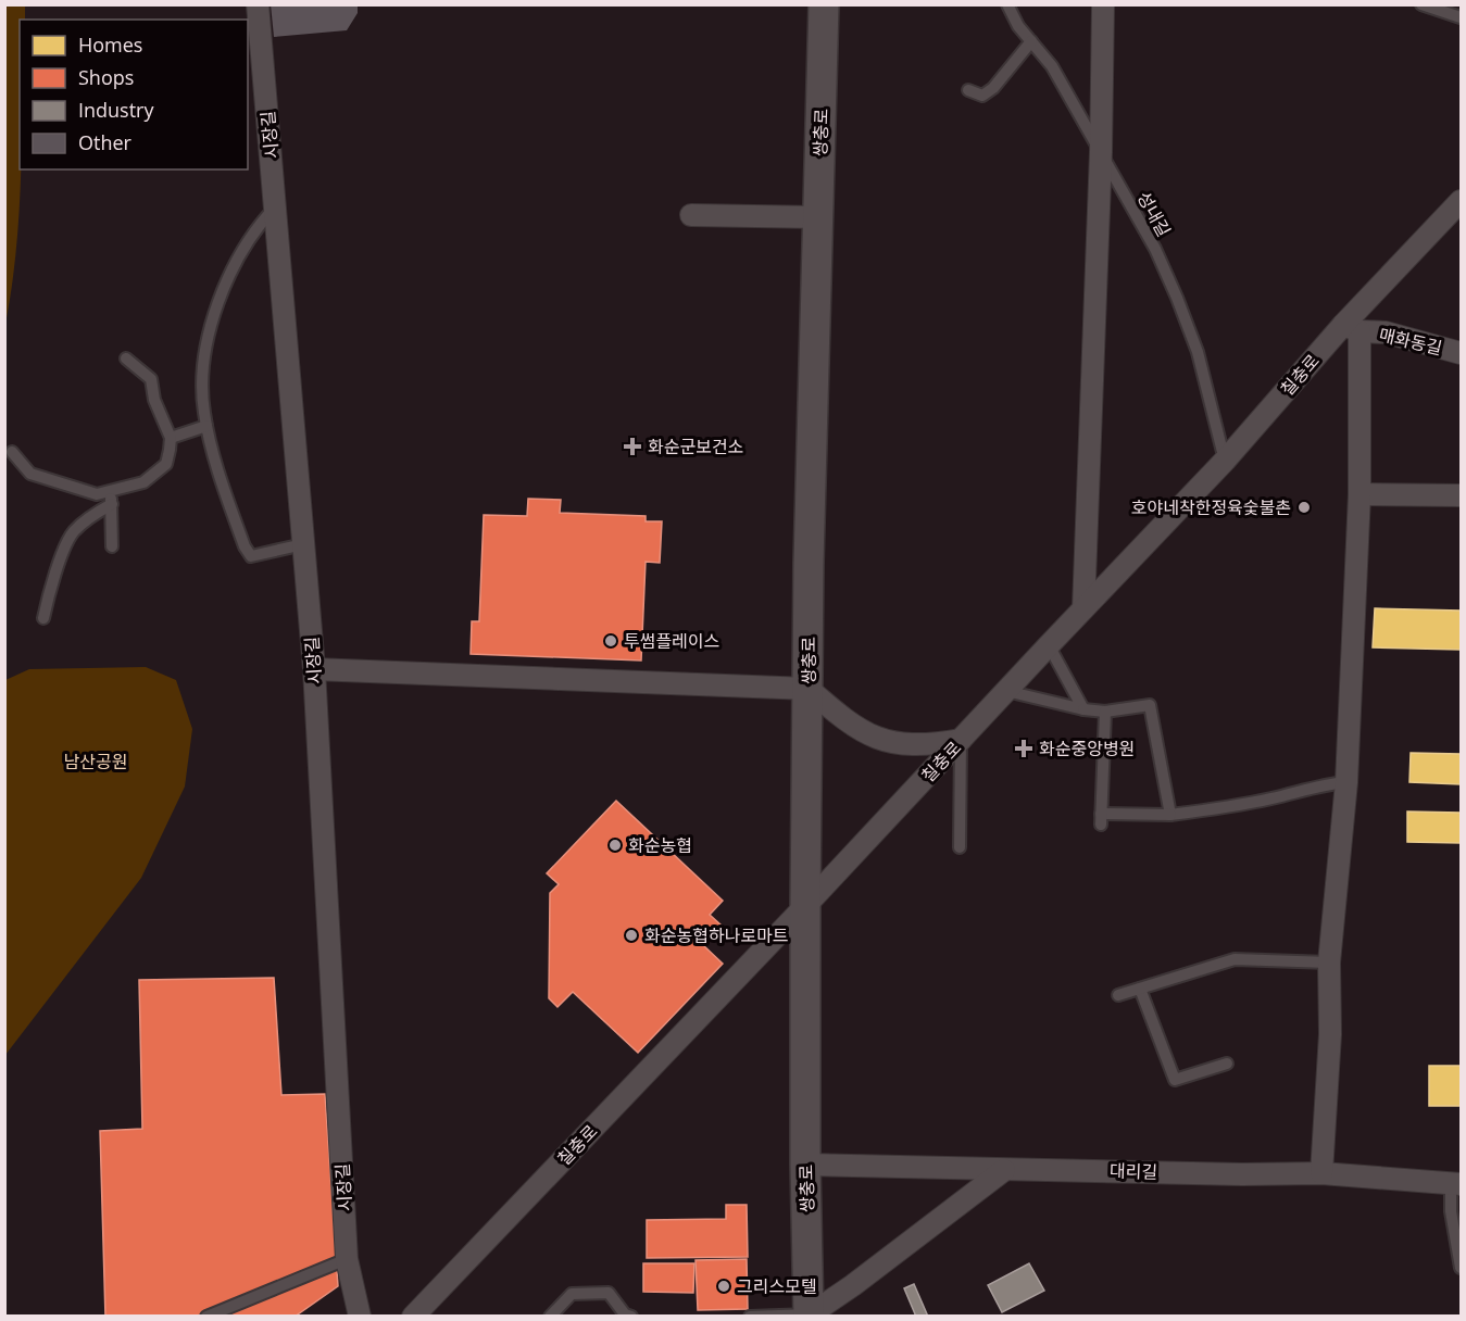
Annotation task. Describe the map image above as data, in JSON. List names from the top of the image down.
{
  "streets": {
    "main road": ["쌍충로"],
    "street": [
      "시장길",
      "매화동길",
      "칠충로",
      "대리길"
    ],
    "lane": ["성내길"]
  },
  "crossings": [
    ["쌍충로", "칠충로"],
    ["쌍충로", "대리길"],
    ["성내길", "칠충로"],
    ["매화동길", "칠충로"]
  ],
  "parks": ["남산공원"],
  "places": {
    "health": ["화순군보건소", "화순중앙병원"],
    "other": [
      "호야네착한정육숯불촌",
      "투썸플레이스",
      "화순농협",
      "화순농협하나로마트",
      "그리스모텔"
    ]
  },
  "legend": [
    "Homes",
    "Shops",
    "Industry",
    "Other"
  ]
}
